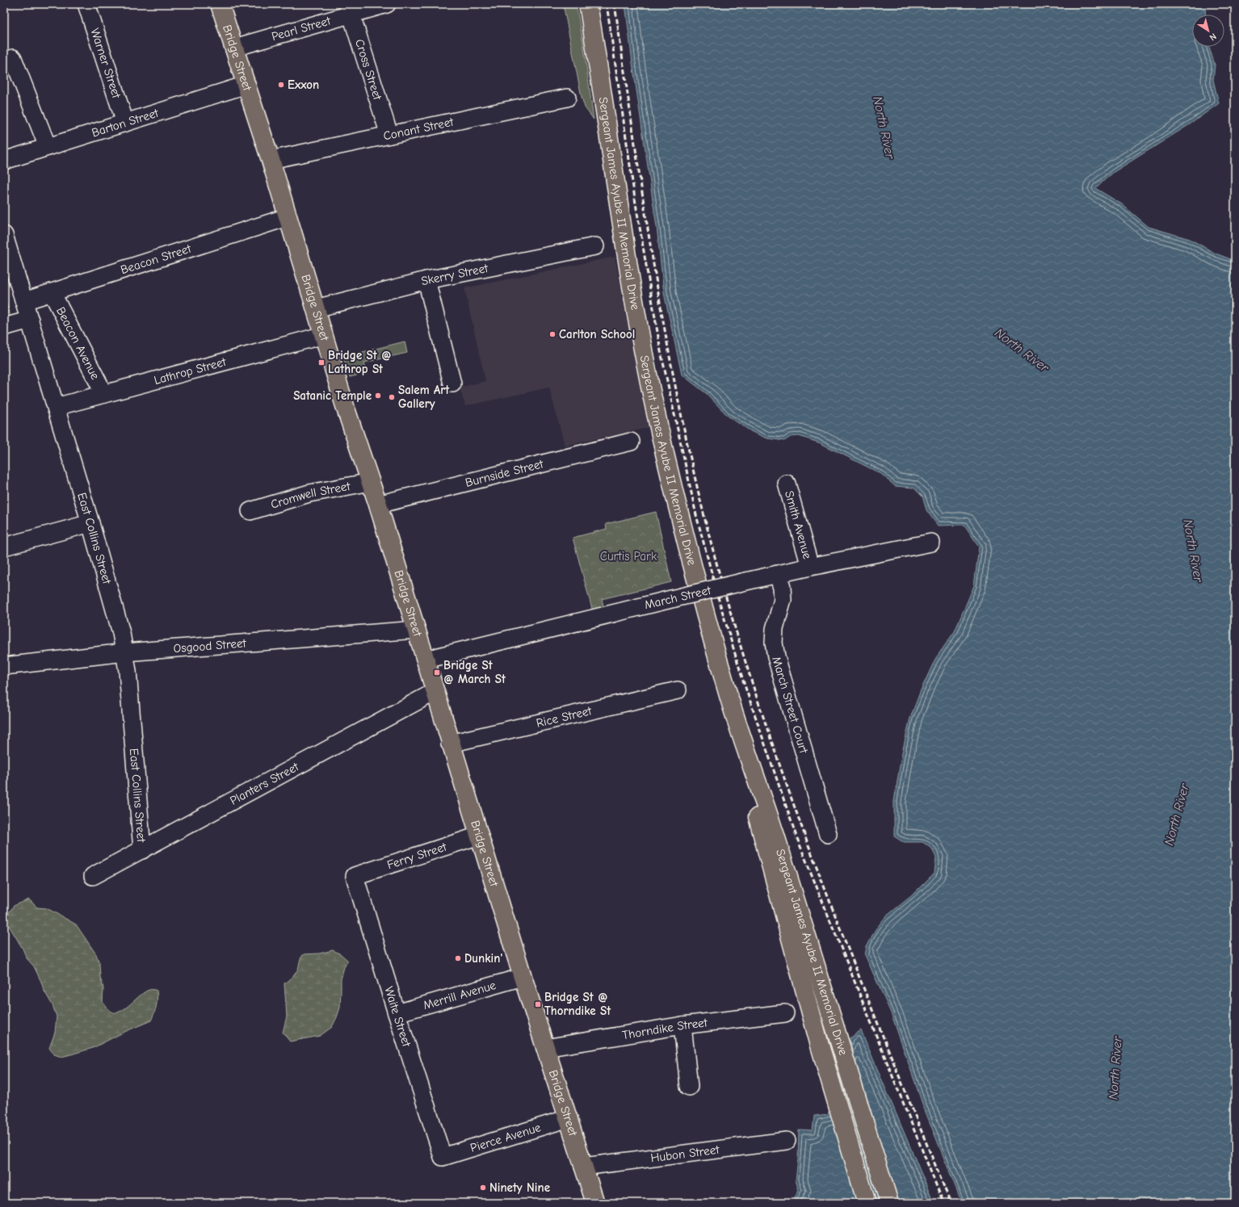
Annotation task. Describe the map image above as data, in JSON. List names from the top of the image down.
{
  "streets": {
    "main road": ["Bridge Street", "Sergeant James Ayube II Memorial Drive"],
    "street": [
      "Pearl Street",
      "Warner Street",
      "Cross Street",
      "Barton Street",
      "Conant Street",
      "Beacon Street",
      "Skerry Street",
      "Beacon Avenue",
      "Lathrop Street",
      "Burnside Street",
      "Cromwell Street",
      "Smith Avenue",
      "East Collins Street",
      "March Street",
      "Osgood Street",
      "March Street Court",
      "Rice Street",
      "Planters Street",
      "Ferry Street",
      "Merrill Avenue",
      "Waite Street",
      "Thorndike Street",
      "Pierce Avenue",
      "Hubon Street"
    ]
  },
  "crossings": [
    ["Pearl Street", "Bridge Street"],
    ["Pearl Street", "Cross Street"],
    ["Bridge Street", "Barton Street"],
    ["Bridge Street", "Conant Street"],
    ["Bridge Street", "Beacon Street"],
    ["Bridge Street", "Skerry Street"],
    ["Bridge Street", "Lathrop Street"],
    ["Bridge Street", "Burnside Street"],
    ["Bridge Street", "Cromwell Street"],
    ["Bridge Street", "March Street"],
    ["Bridge Street", "Osgood Street"],
    ["Bridge Street", "Rice Street"],
    ["Bridge Street", "Planters Street"],
    ["Bridge Street", "Ferry Street"],
    ["Bridge Street", "Merrill Avenue"],
    ["Bridge Street", "Thorndike Street"],
    ["Bridge Street", "Pierce Avenue"],
    ["Bridge Street", "Hubon Street"],
    ["Warner Street", "Barton Street"],
    ["Cross Street", "Conant Street"],
    ["Beacon Street", "Beacon Avenue"],
    ["Beacon Street", "East Collins Street"],
    ["Beacon Avenue", "Lathrop Street"],
    ["Lathrop Street", "East Collins Street"],
    ["Smith Avenue", "March Street"],
    ["East Collins Street", "Osgood Street"],
    ["East Collins Street", "Planters Street"],
    ["March Street", "March Street Court"],
    ["Ferry Street", "Waite Street"],
    ["Merrill Avenue", "Waite Street"],
    ["Waite Street", "Pierce Avenue"]
  ],
  "water": ["North River"],
  "parks": ["Curtis Park"],
  "places": {
    "other": [
      "Exxon",
      "Carlton School",
      "Satanic Temple",
      "Salem Art Gallery",
      "Dunkin'",
      "Ninety Nine"
    ],
    "transit": ["Bridge St @ Lathrop St", "Bridge St @ March St", "Bridge St @ Thorndike St"]
  },
  "north": "bottom right"
}
